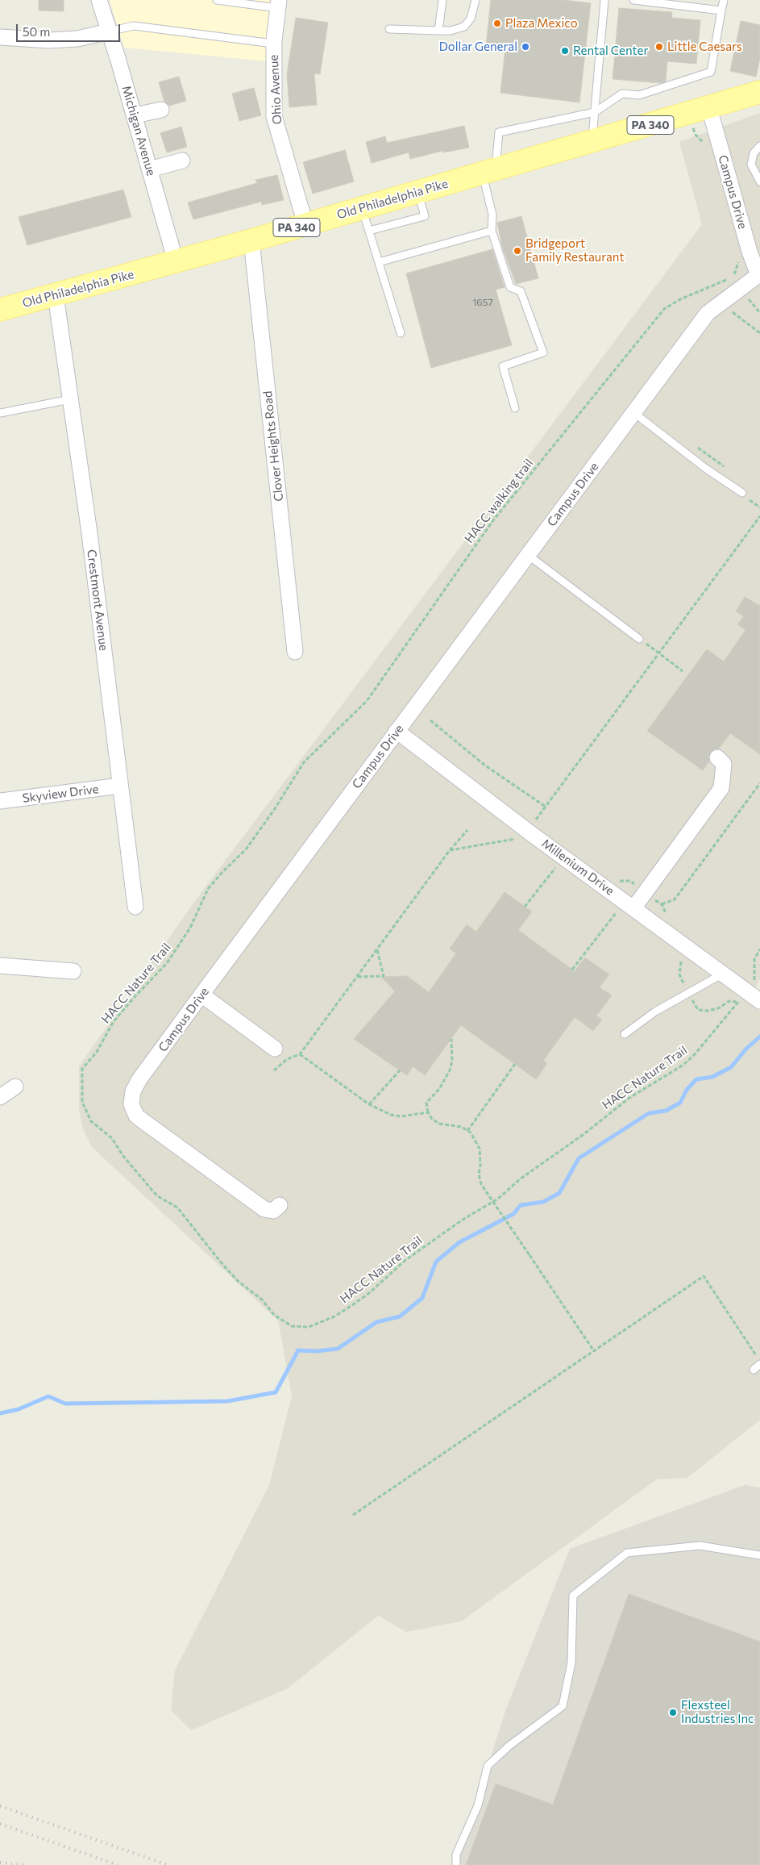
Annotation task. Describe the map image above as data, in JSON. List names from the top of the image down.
{
  "streets": {
    "main road": ["PA 340", "Old Philadelphia Pike"],
    "street": [
      "Ohio Avenue",
      "Michigan Avenue",
      "Campus Drive",
      "Clover Heights Road",
      "Crestmont Avenue",
      "Skyview Drive",
      "Millenium Drive"
    ],
    "path": ["HACC walking trail", "HACC Nature Trail"]
  },
  "crossings": [
    ["Ohio Avenue", "Old Philadelphia Pike"],
    ["Michigan Avenue", "Old Philadelphia Pike"],
    ["Campus Drive", "Old Philadelphia Pike"],
    ["Campus Drive", "Millenium Drive"],
    ["Old Philadelphia Pike", "Clover Heights Road"],
    ["Old Philadelphia Pike", "Crestmont Avenue"],
    ["HACC walking trail", "HACC Nature Trail"],
    ["Crestmont Avenue", "Skyview Drive"]
  ],
  "places": [
    "Plaza Mexico",
    "Dollar General",
    "Little Caesars",
    "Rental Center",
    "Bridgeport Family Restaurant",
    "Flexsteel Industries Inc"
  ],
  "house_numbers": ["1657"],
  "scale_bar": "50 m"
}
